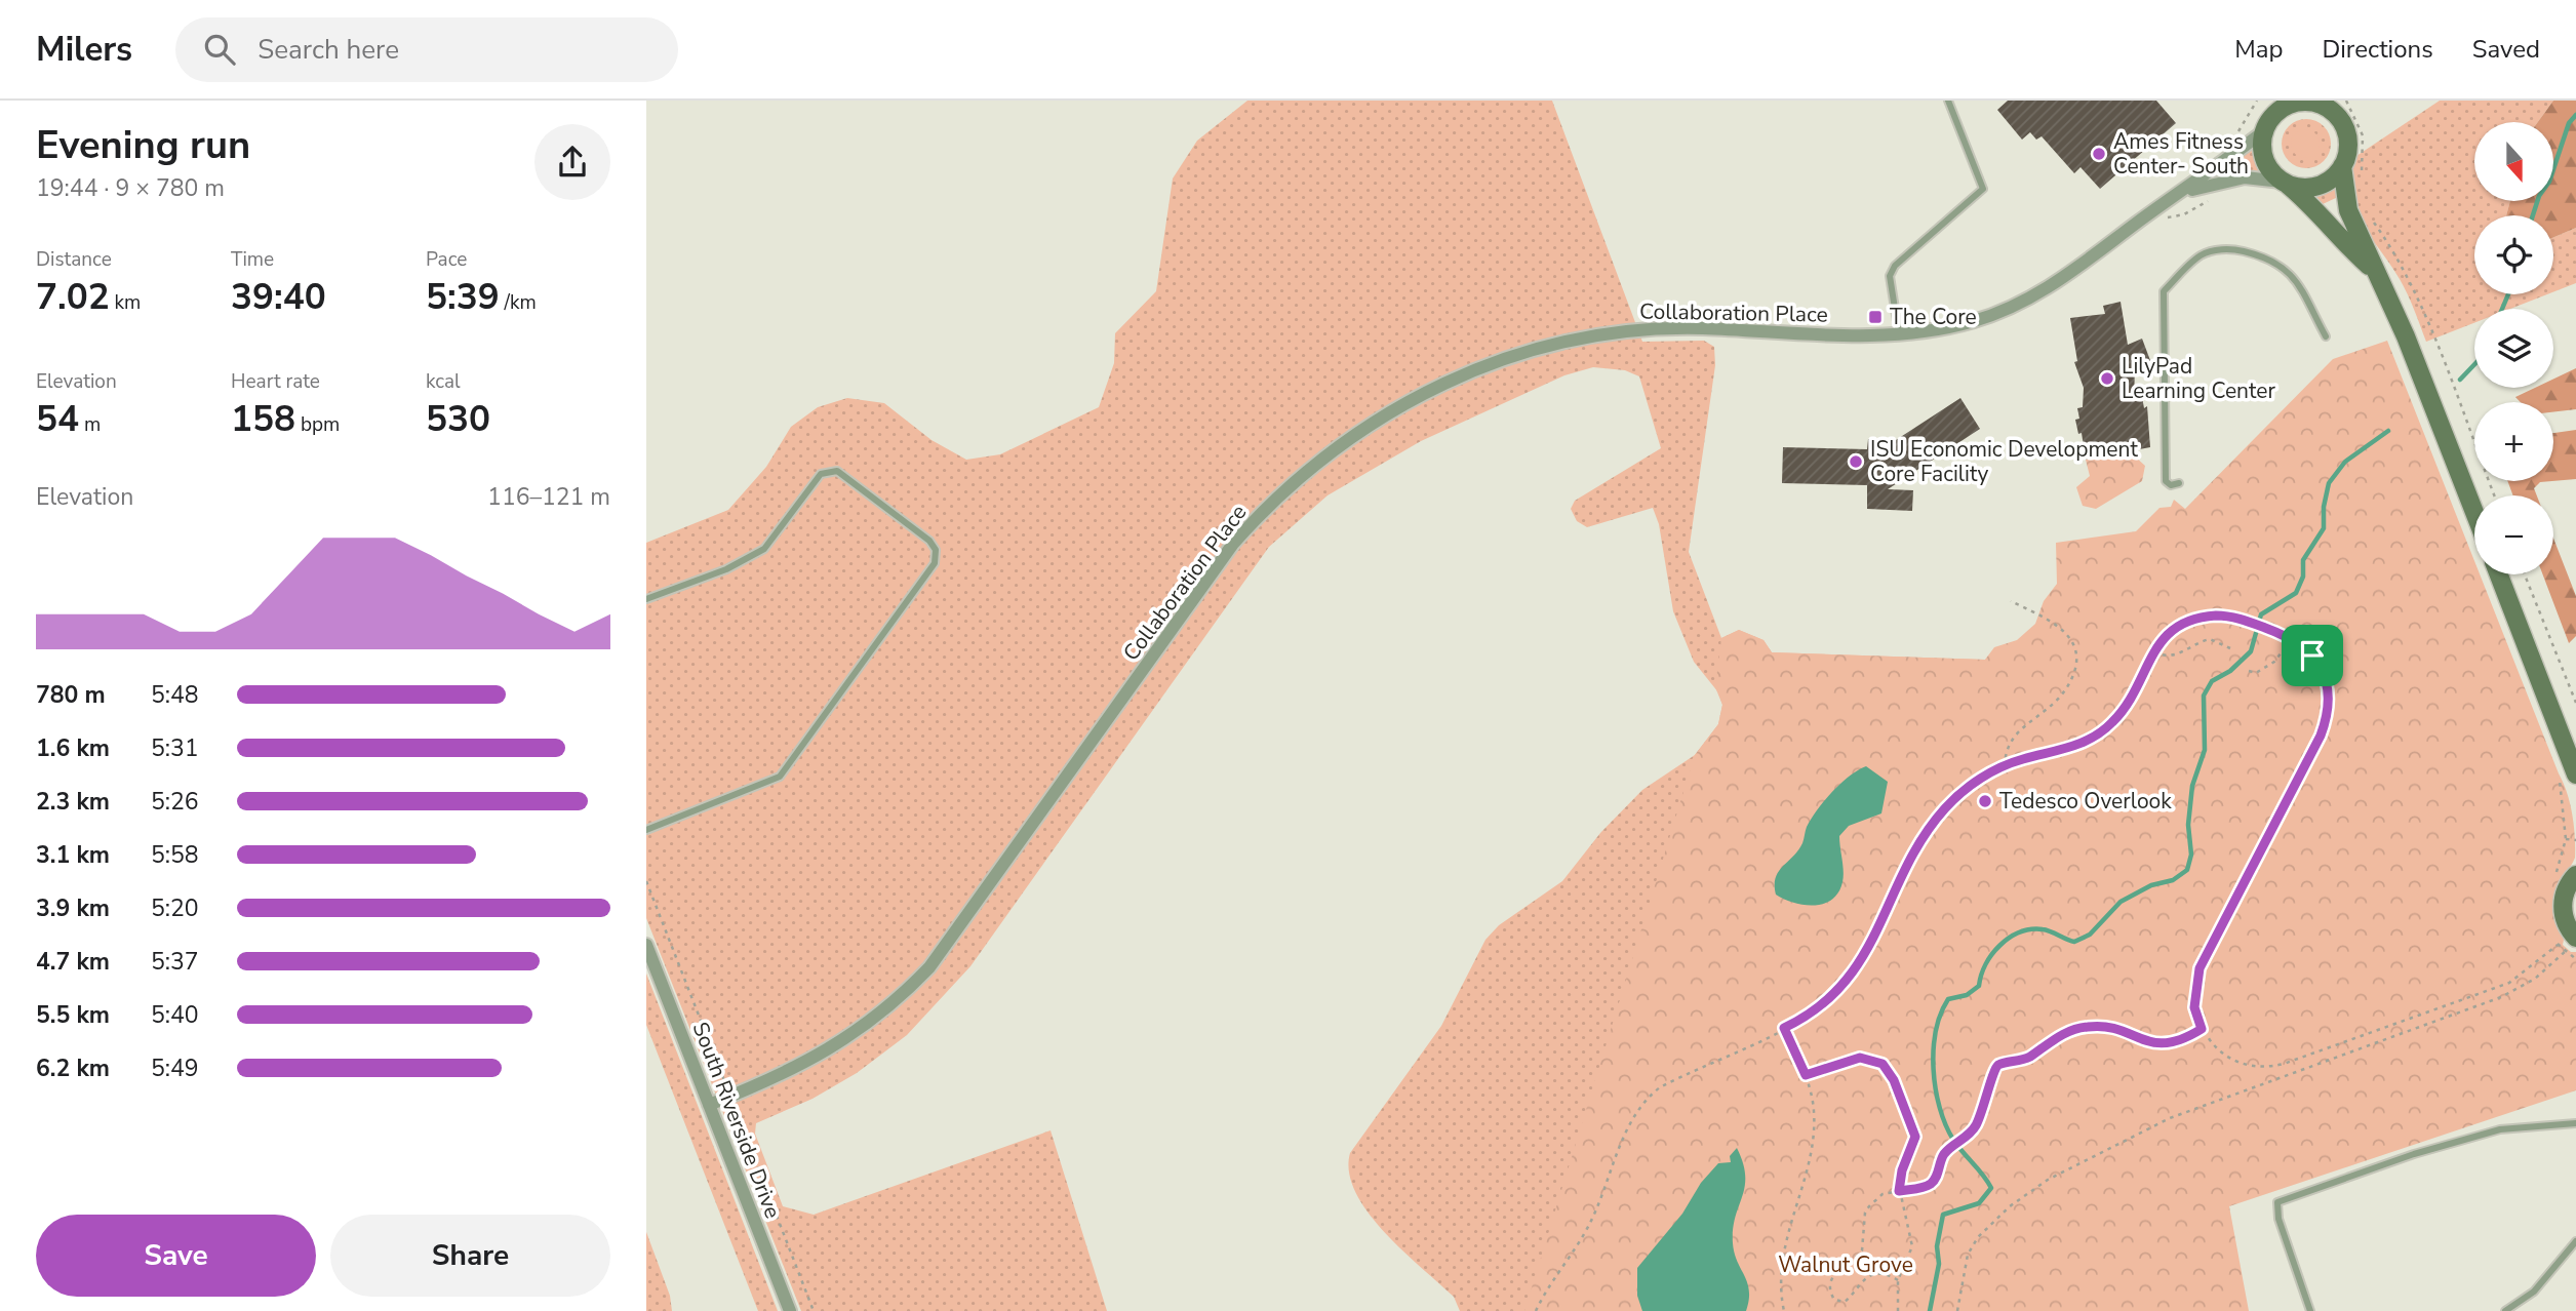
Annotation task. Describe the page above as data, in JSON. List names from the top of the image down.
{
  "streets": {
    "street": ["Collaboration Place", "South Riverside Drive"]
  },
  "crossings": [
    ["Collaboration Place", "South Riverside Drive"]
  ],
  "parks": ["Walnut Grove"],
  "places": {
    "other": [
      "Ames Fitness Center- South",
      "LilyPad Learning Center",
      "ISU Economic Development Core Facility",
      "Tedesco Overlook"
    ],
    "transit": ["The Core"]
  },
  "north": "bottom",
  "page": {
    "header": "Milers",
    "search": "Search here",
    "nav": ["Map", "Directions", "Saved"],
    "heading": ["Evening run", "19:44 · 9 × 780 m"],
    "map_buttons": ["+", "−"],
    "stats": [
      ["Distance", "7.02 km"],
      ["Time", "39:40"],
      ["Pace", "5:39 /km"],
      ["Elevation", "54 m"],
      ["Heart rate", "158 bpm"],
      ["kcal", "530"]
    ],
    "chart": ["Elevation", "116–121 m"],
    "list": [
      {
        "name": "780 m",
        "note": "5:48"
      },
      {
        "name": "1.6 km",
        "note": "5:31"
      },
      {
        "name": "2.3 km",
        "note": "5:26"
      },
      {
        "name": "3.1 km",
        "note": "5:58"
      },
      {
        "name": "3.9 km",
        "note": "5:20"
      },
      {
        "name": "4.7 km",
        "note": "5:37"
      },
      {
        "name": "5.5 km",
        "note": "5:40"
      },
      {
        "name": "6.2 km",
        "note": "5:49"
      }
    ],
    "buttons": ["Save", "Share"]
  }
}
